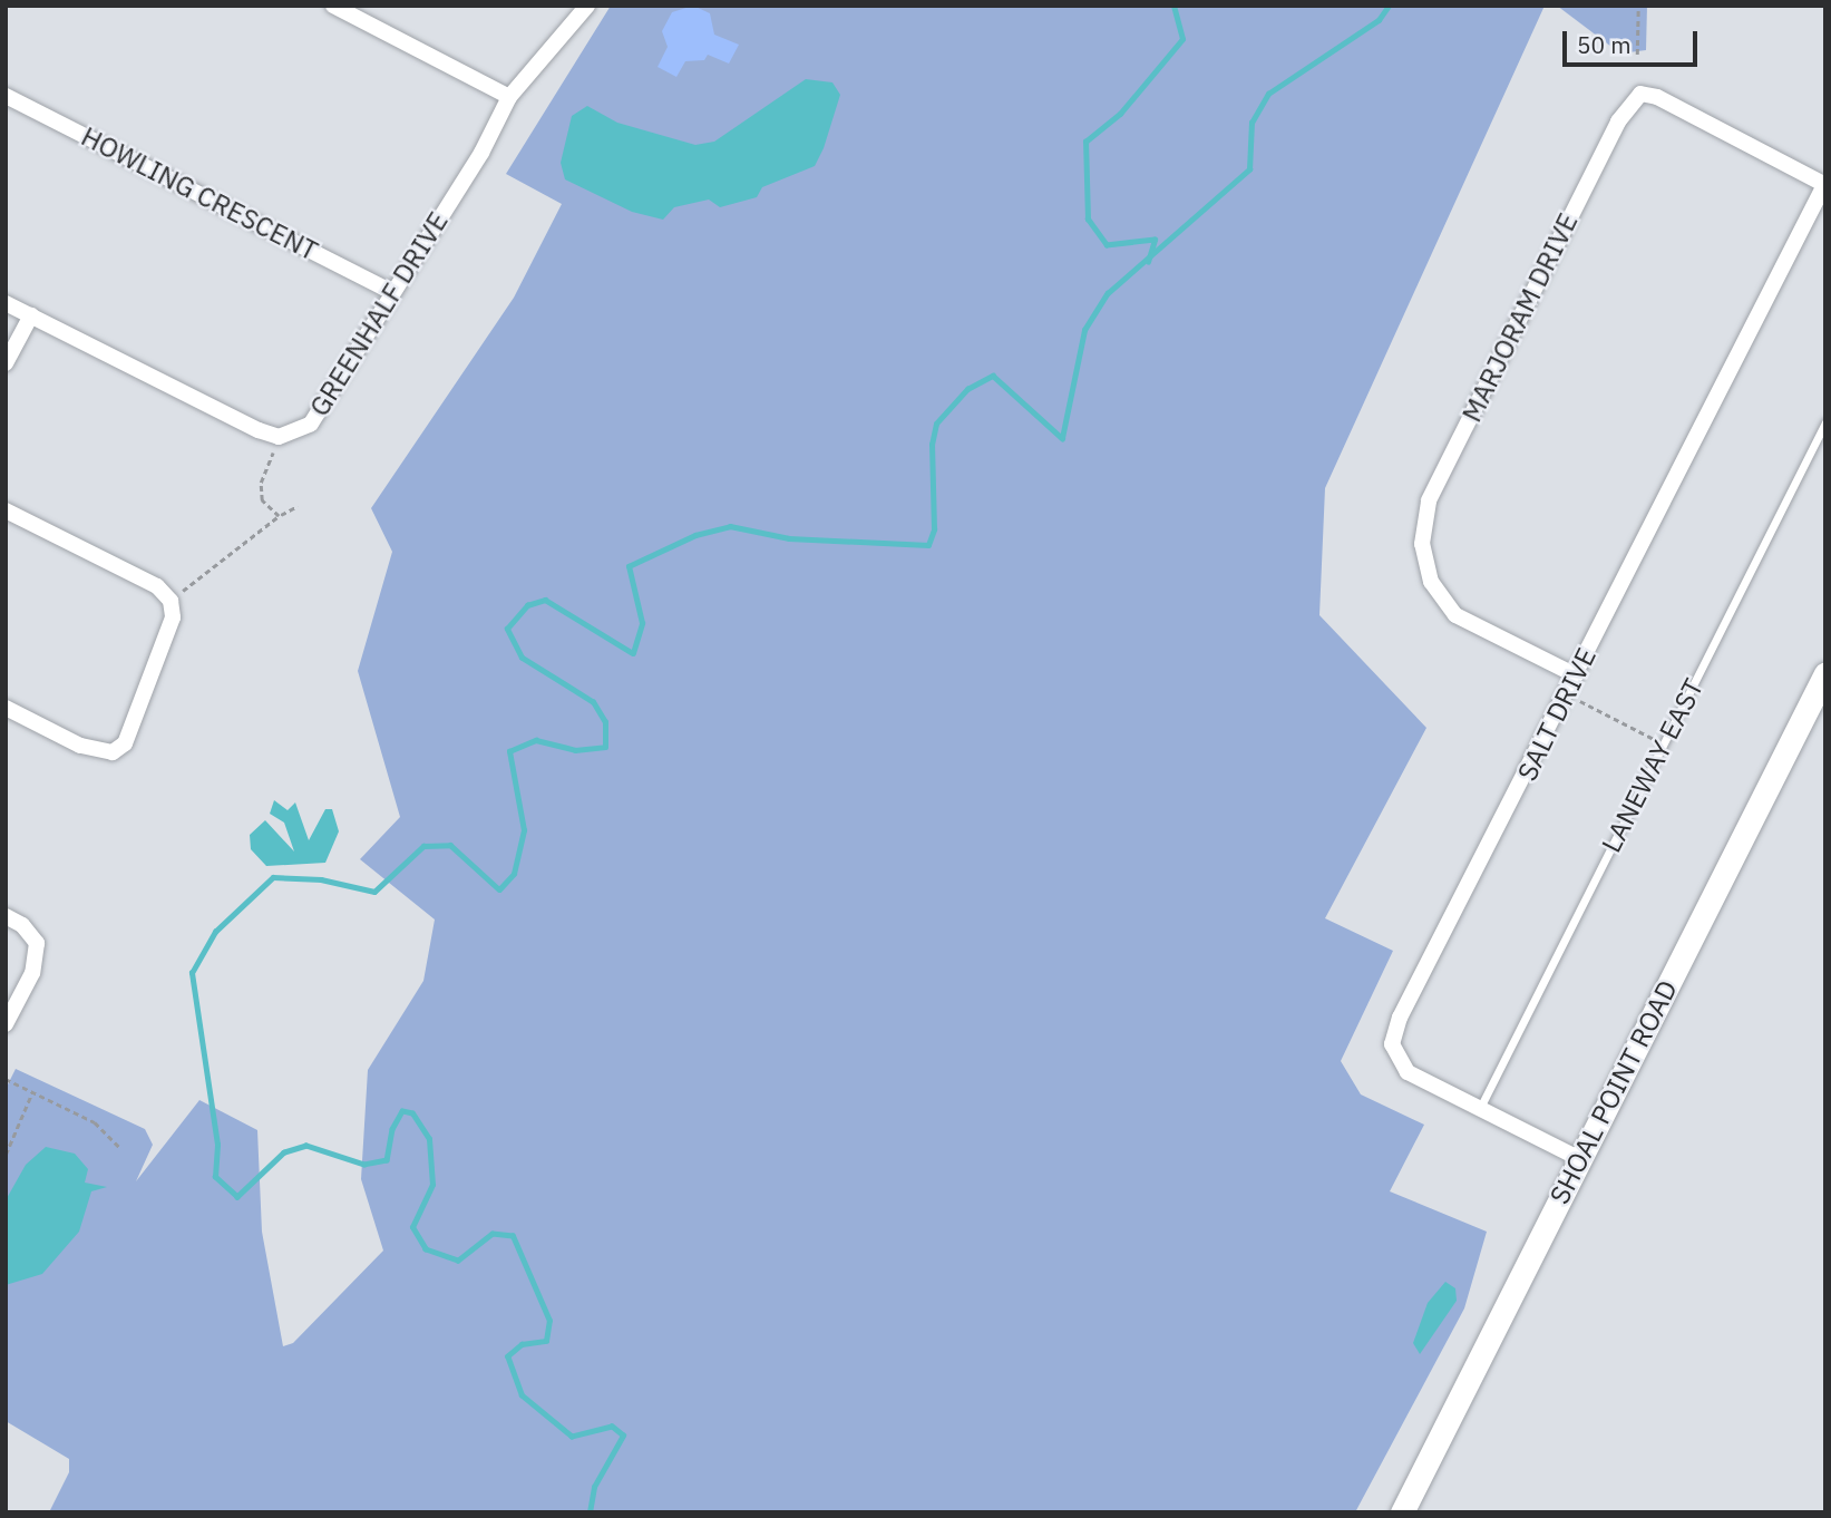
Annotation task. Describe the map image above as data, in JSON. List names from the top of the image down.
{
  "streets": {
    "street": [
      "HOWLING CRESCENT",
      "GREENHALF DRIVE",
      "MARJORAM DRIVE",
      "SALT DRIVE",
      "SHOAL POINT ROAD"
    ],
    "lane": ["LANEWAY EAST"]
  },
  "crossings": [
    ["HOWLING CRESCENT", "GREENHALF DRIVE"],
    ["MARJORAM DRIVE", "SALT DRIVE"],
    ["SALT DRIVE", "LANEWAY EAST"],
    ["SALT DRIVE", "SHOAL POINT ROAD"]
  ],
  "scale_bar": "50 m"
}
